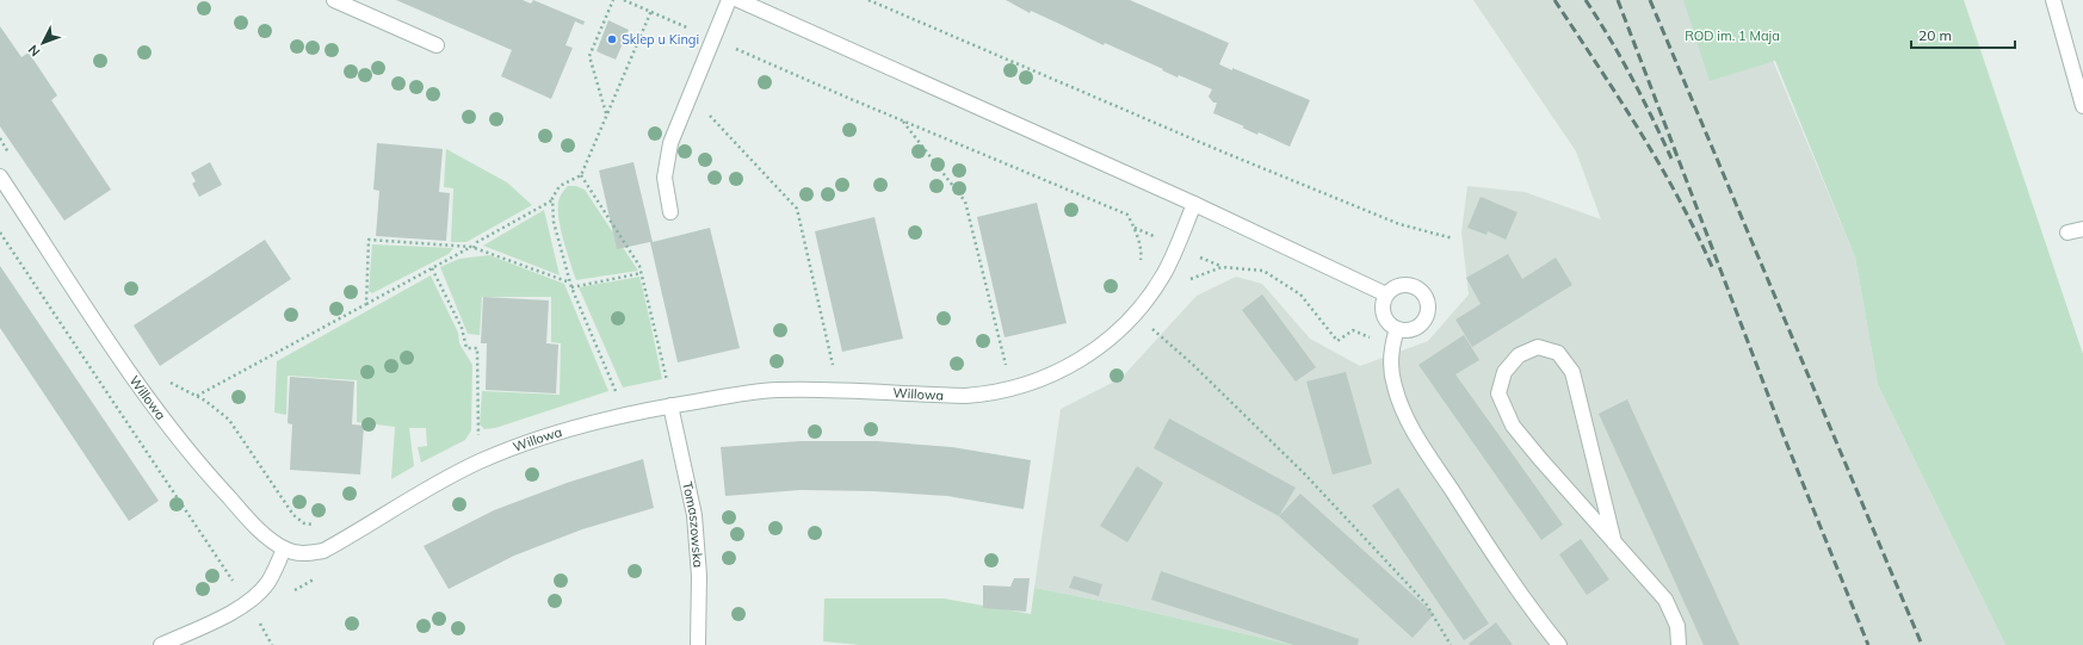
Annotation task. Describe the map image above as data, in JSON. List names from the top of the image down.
{
  "streets": {
    "street": ["Willowa", "Tomaszowska"]
  },
  "crossings": [
    ["Willowa", "Tomaszowska"]
  ],
  "parks": ["ROD im. 1 Maja"],
  "places": ["Sklep u Kingi"],
  "scale_bar": "20 m",
  "north": "bottom left"
}
